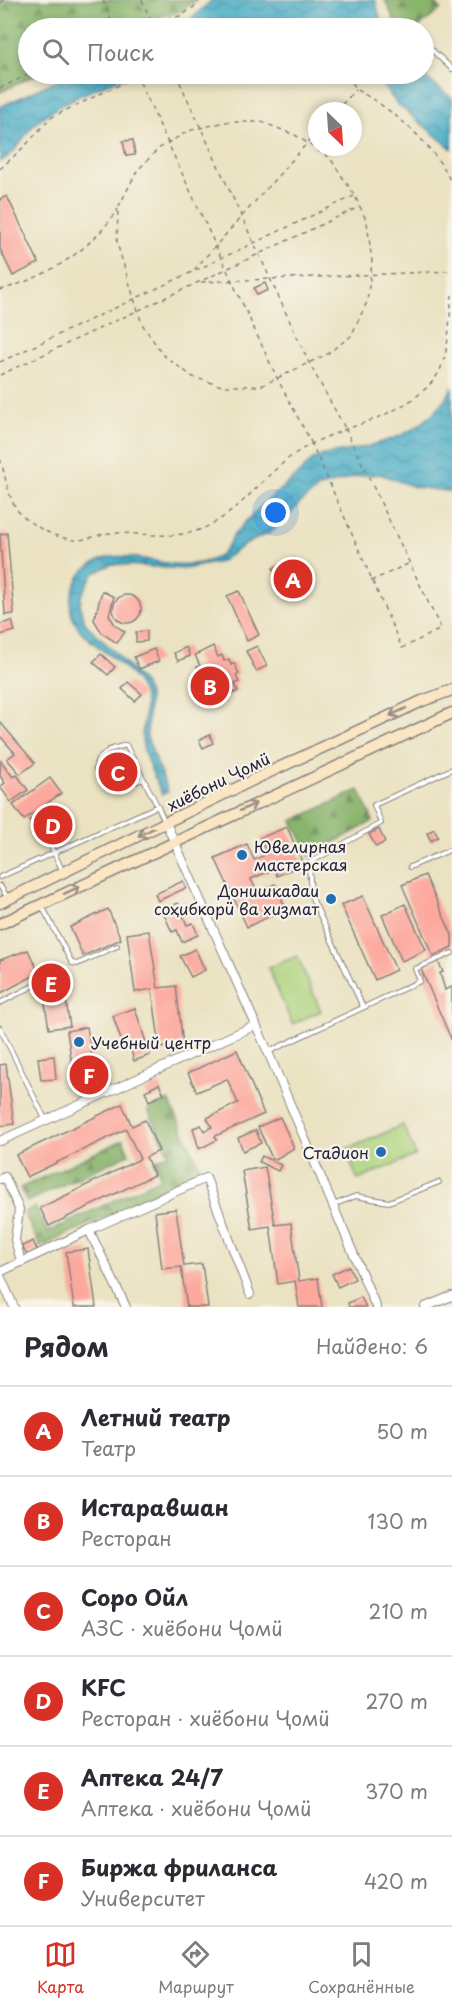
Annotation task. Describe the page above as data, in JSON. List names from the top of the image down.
{
  "streets": {
    "main road": ["хиёбони Ҷомӣ"]
  },
  "places": [
    "Ювелирная мастерская",
    "Донишкадаи соҳибкорӣ ва хизмат",
    "Учебный центр",
    "Стадион"
  ],
  "north": "bottom right",
  "page": {
    "search": "Поиск",
    "pins": [
      "A",
      "B",
      "C",
      "D",
      "E",
      "F"
    ],
    "heading": ["Рядом", "Найдено: 6"],
    "list": [
      {
        "mark": "A",
        "name": "Летний театр",
        "note": "Театр",
        "value": "50 m"
      },
      {
        "mark": "B",
        "name": "Истаравшан",
        "note": "Ресторан",
        "value": "130 m"
      },
      {
        "mark": "C",
        "name": "Соро Ойл",
        "note": "АЗС · хиёбони Ҷомӣ",
        "value": "210 m"
      },
      {
        "mark": "D",
        "name": "KFC",
        "note": "Ресторан · хиёбони Ҷомӣ",
        "value": "270 m"
      },
      {
        "mark": "E",
        "name": "Аптека 24/7",
        "note": "Аптека · хиёбони Ҷомӣ",
        "value": "370 m"
      },
      {
        "mark": "F",
        "name": "Биржа фриланса",
        "note": "Университет",
        "value": "420 m"
      }
    ],
    "nav": ["Карта", "Маршрут", "Сохранённые"]
  }
}
